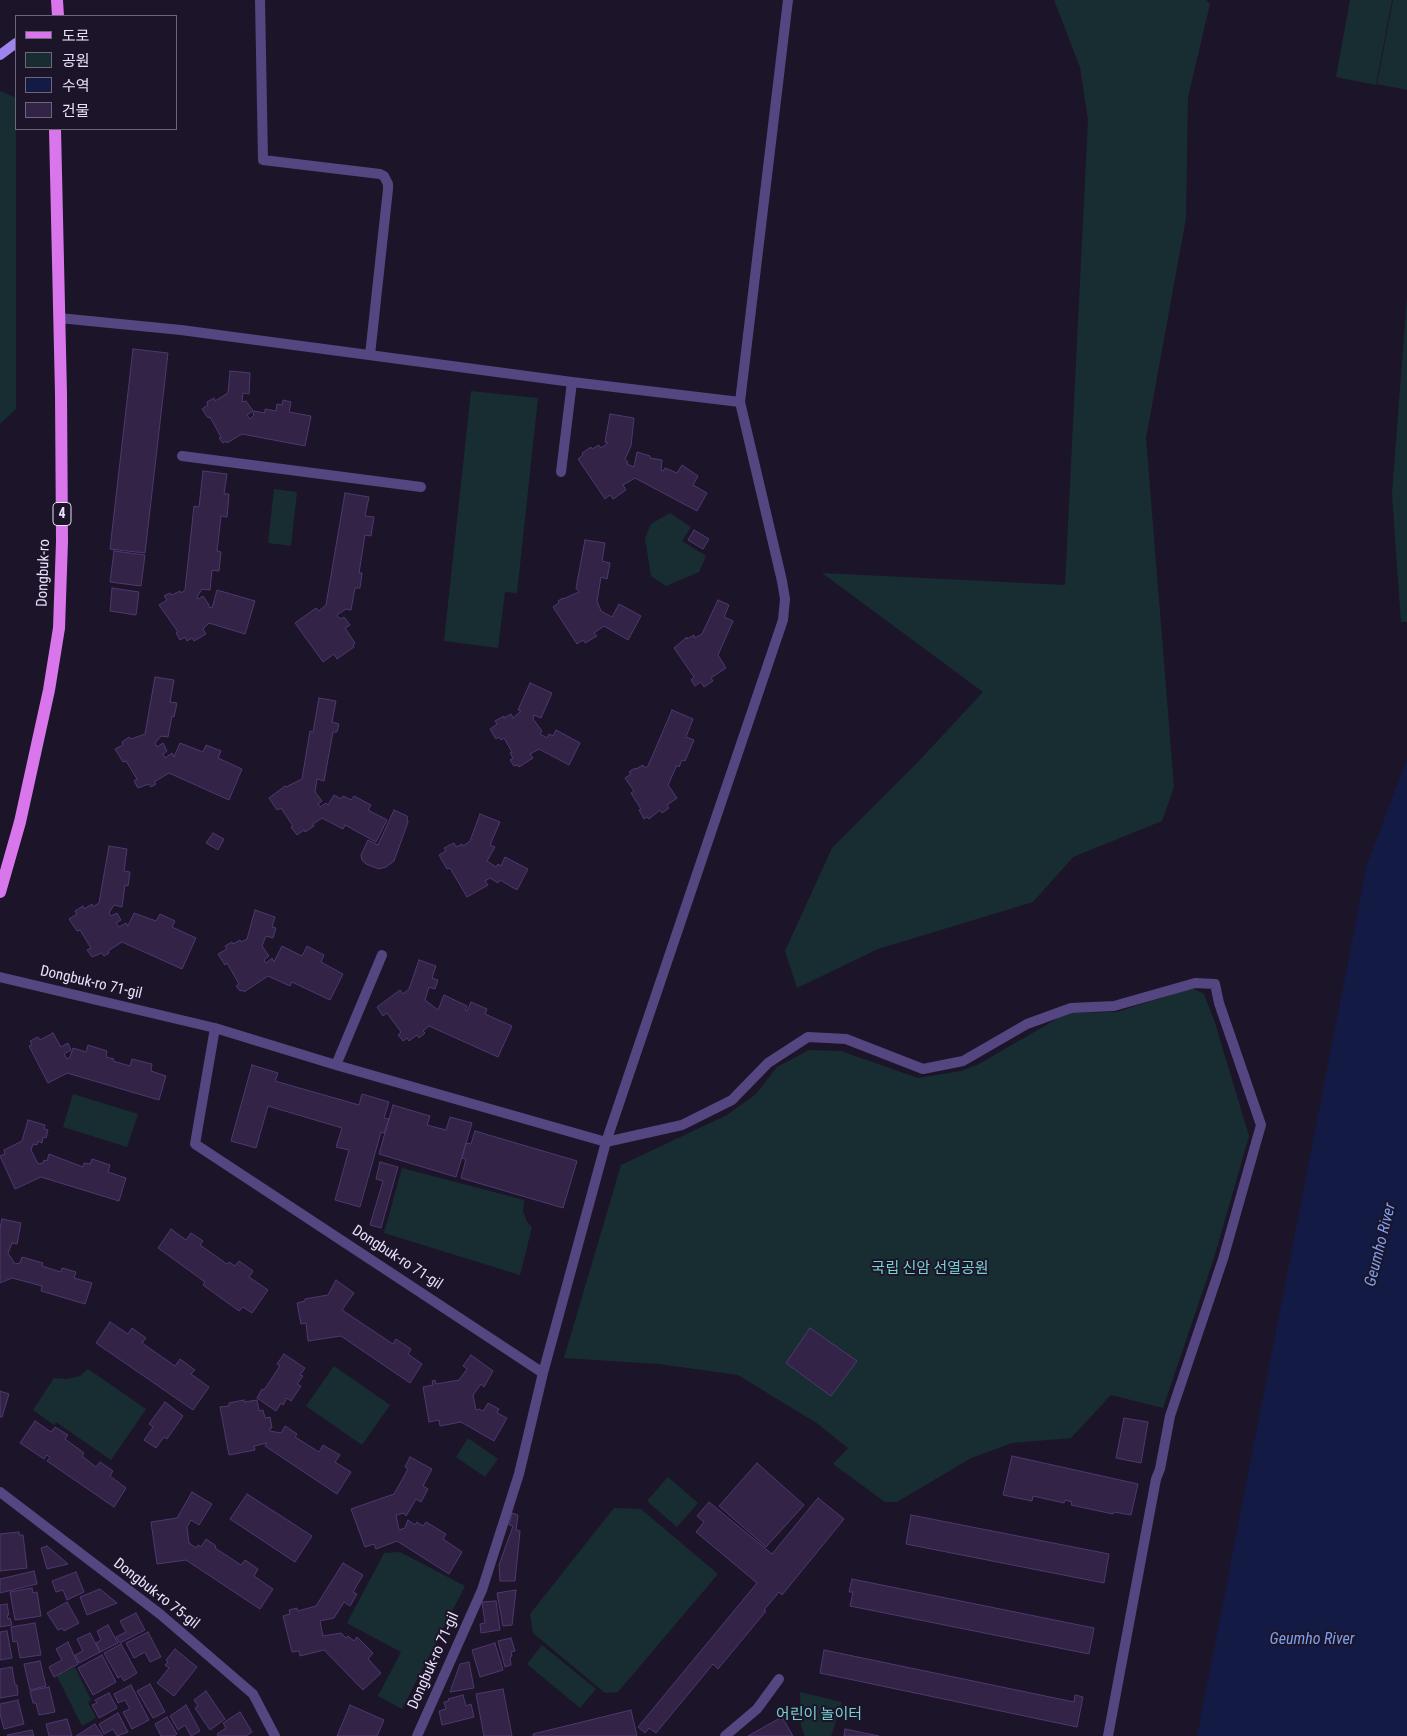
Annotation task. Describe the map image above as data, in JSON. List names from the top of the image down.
{
  "streets": {
    "main road": ["4", "Dongbuk-ro"],
    "street": ["Dongbuk-ro 71-gil", "Dongbuk-ro 75-gil"]
  },
  "water": ["Geumho River"],
  "parks": ["국립 신암 선열공원", "어린이 놀이터"],
  "legend": [
    "도로",
    "공원",
    "수역",
    "건물"
  ]
}
